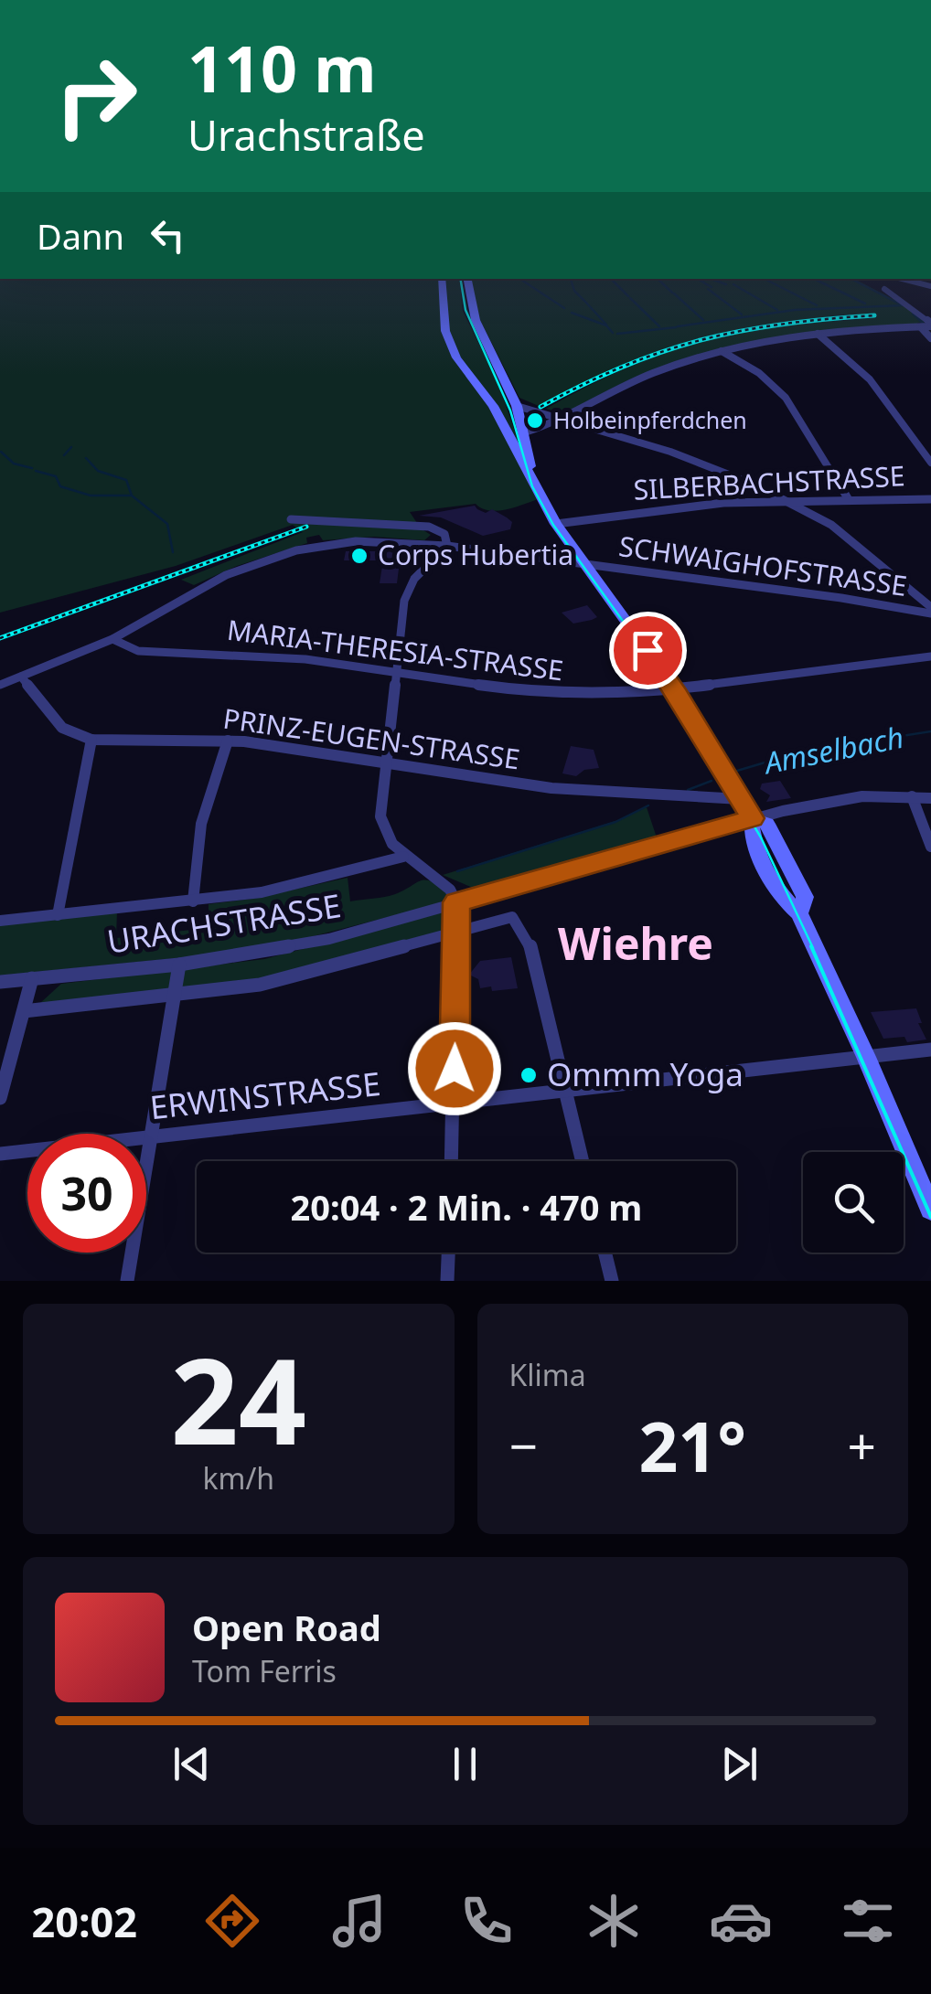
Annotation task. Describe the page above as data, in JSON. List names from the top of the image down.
{
  "streets": {
    "street": [
      "SILBERBACHSTRASSE",
      "SCHWAIGHOFSTRASSE",
      "MARIA-THERESIA-STRASSE",
      "PRINZ-EUGEN-STRASSE",
      "URACHSTRASSE",
      "ERWINSTRASSE"
    ]
  },
  "crossings": [
    ["SCHWAIGHOFSTRASSE", "MARIA-THERESIA-STRASSE"],
    ["URACHSTRASSE", "ERWINSTRASSE"]
  ],
  "districts": ["Wiehre"],
  "water": ["Amselbach"],
  "places": ["Holbeinpferdchen", "Corps Hubertia", "Ommm Yoga"],
  "page": {
    "turn": ["110 m", "Urachstraße"],
    "then": "Dann",
    "limit": "30",
    "trip": "20:04 · 2 Min. · 470 m",
    "tile": [
      ["24", "km/h"],
      "Klima"
    ],
    "heat": ["−", "21°", "+"],
    "song": ["Open Road", "Tom Ferris"],
    "tabs": "20:02"
  }
}
